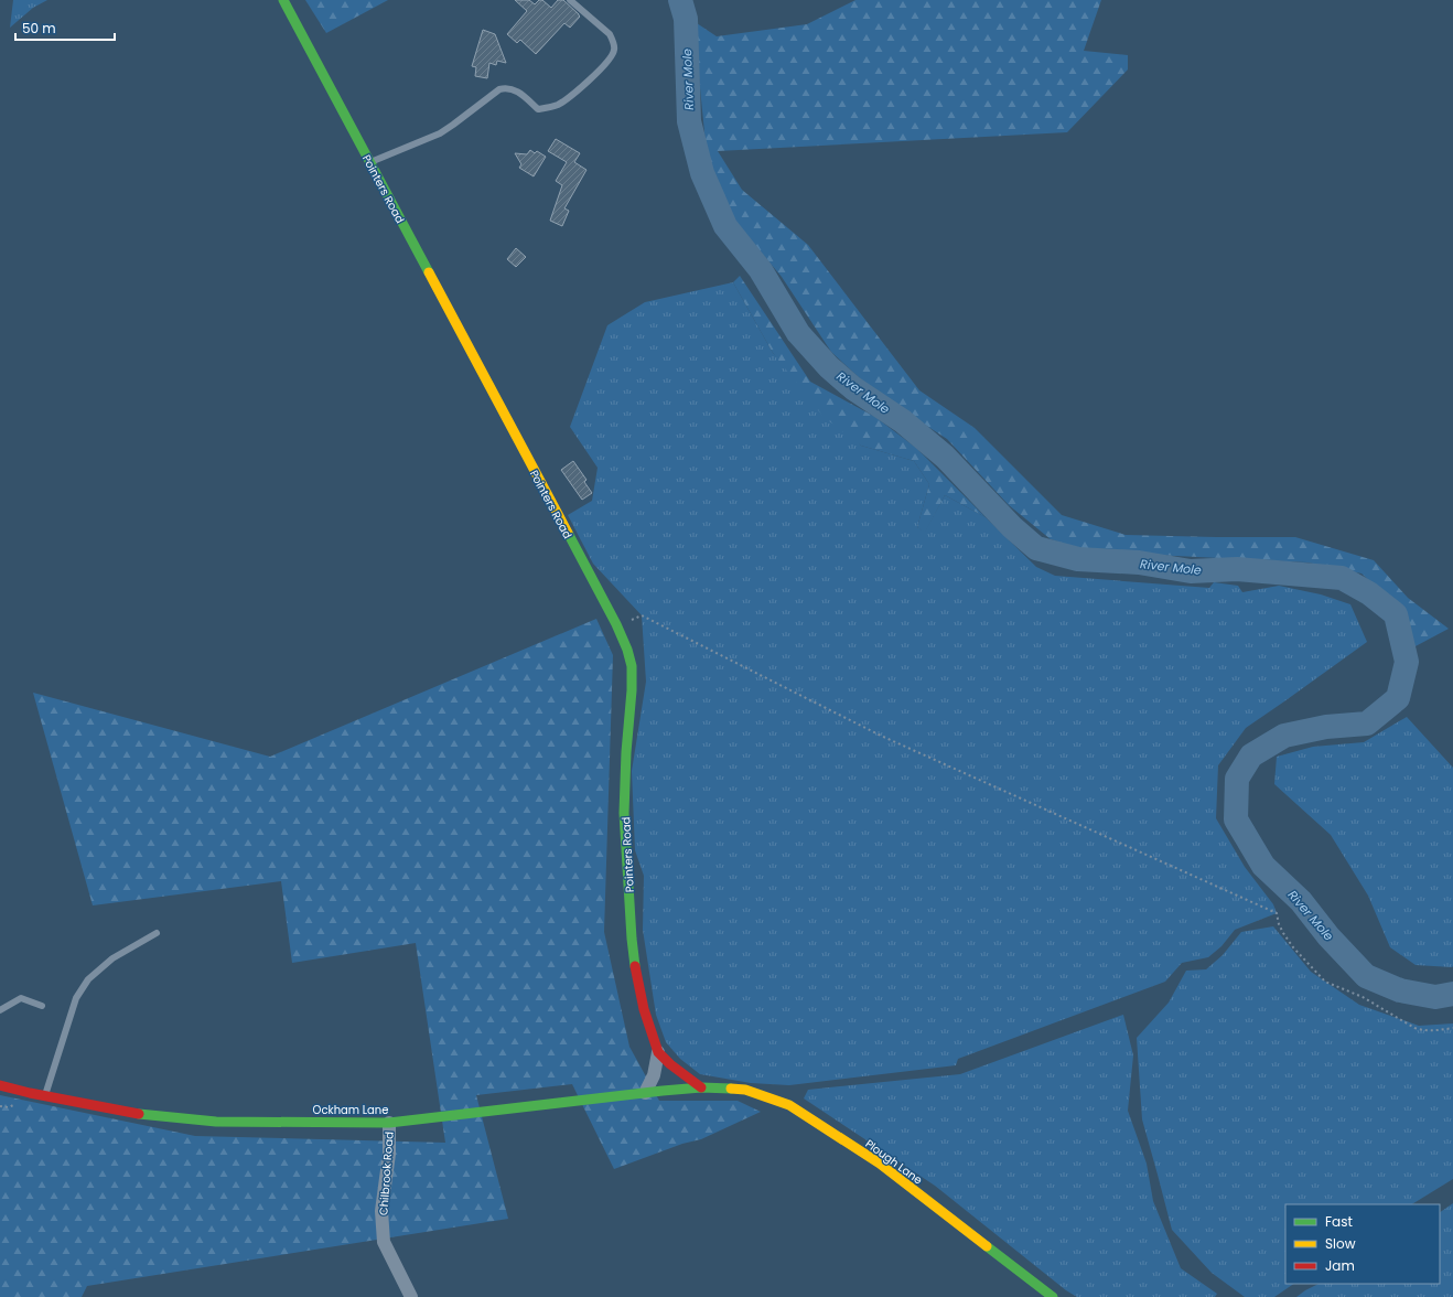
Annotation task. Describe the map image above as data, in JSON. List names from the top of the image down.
{
  "streets": {
    "street": [
      "Pointers Road",
      "Ockham Lane",
      "Plough Lane",
      "Chilbrook Road"
    ]
  },
  "crossings": [
    ["Pointers Road", "Ockham Lane"],
    ["Pointers Road", "Plough Lane"],
    ["Ockham Lane", "Plough Lane"],
    ["Ockham Lane", "Chilbrook Road"]
  ],
  "water": ["River Mole"],
  "legend": ["Fast", "Slow", "Jam"],
  "scale_bar": "50 m"
}
